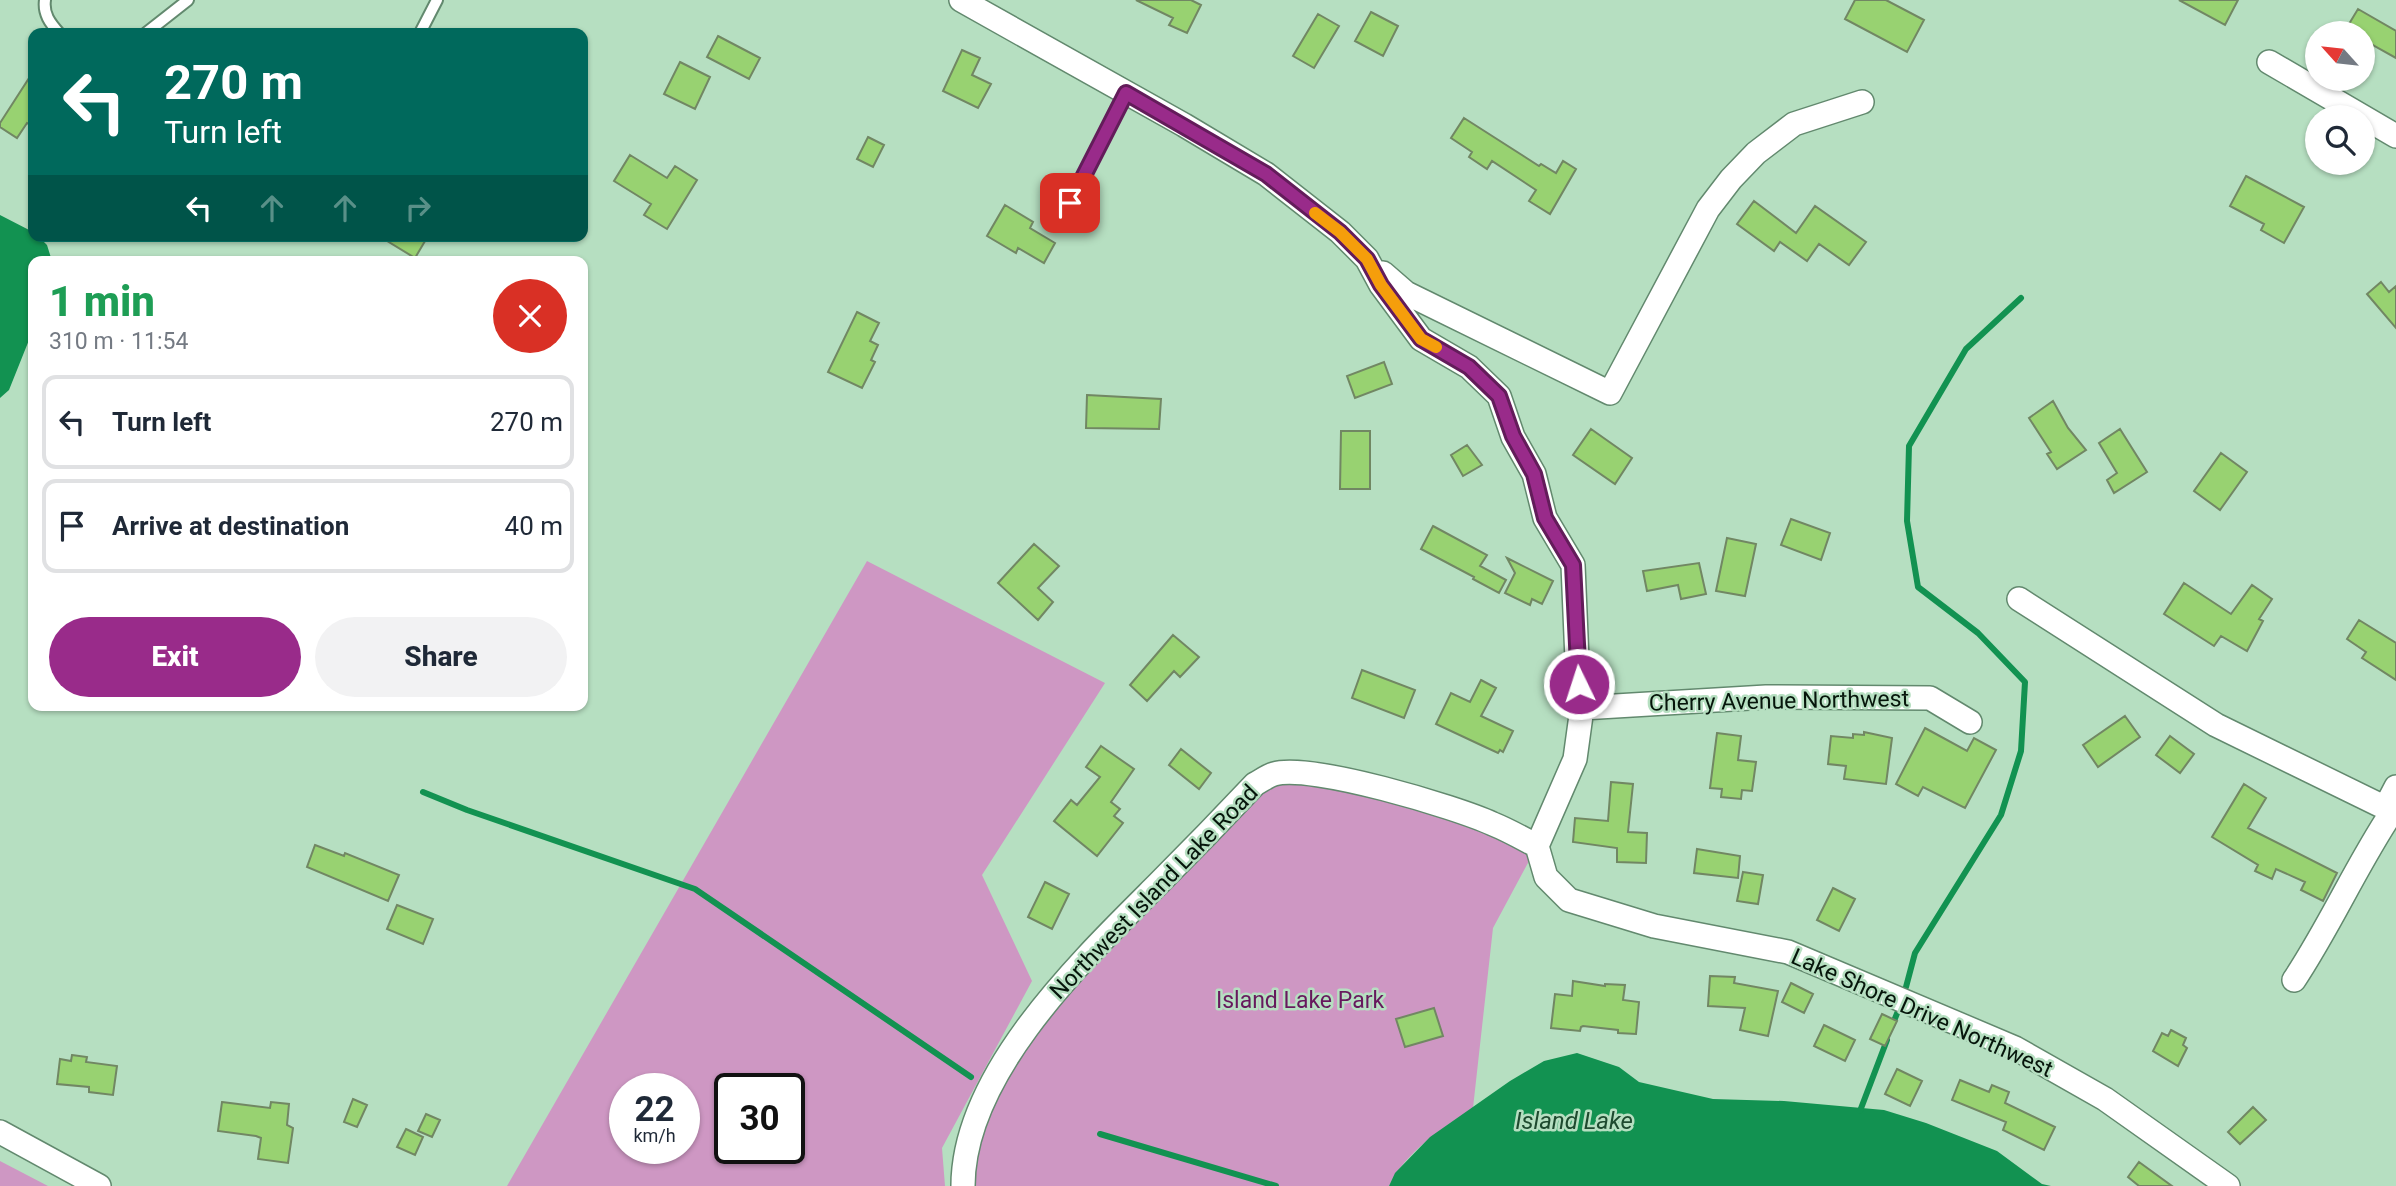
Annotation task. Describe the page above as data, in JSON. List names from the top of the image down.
{
  "streets": {
    "street": ["Cherry Avenue Northwest", "Northwest Island Lake Road", "Lake Shore Drive Northwest"]
  },
  "crossings": [
    ["Northwest Island Lake Road", "Lake Shore Drive Northwest"]
  ],
  "water": ["Island Lake"],
  "parks": ["Island Lake Park"],
  "north": "top left",
  "page": {
    "turn": ["270 m", "Turn left"],
    "heading": ["1 min", "310 m · 11:54"],
    "list": [
      {
        "name": "Turn left",
        "value": "270 m"
      },
      {
        "name": "Arrive at destination",
        "value": "40 m"
      }
    ],
    "buttons": ["Exit", "Share"],
    "speed": "22 km/h",
    "limit": "30"
  }
}
